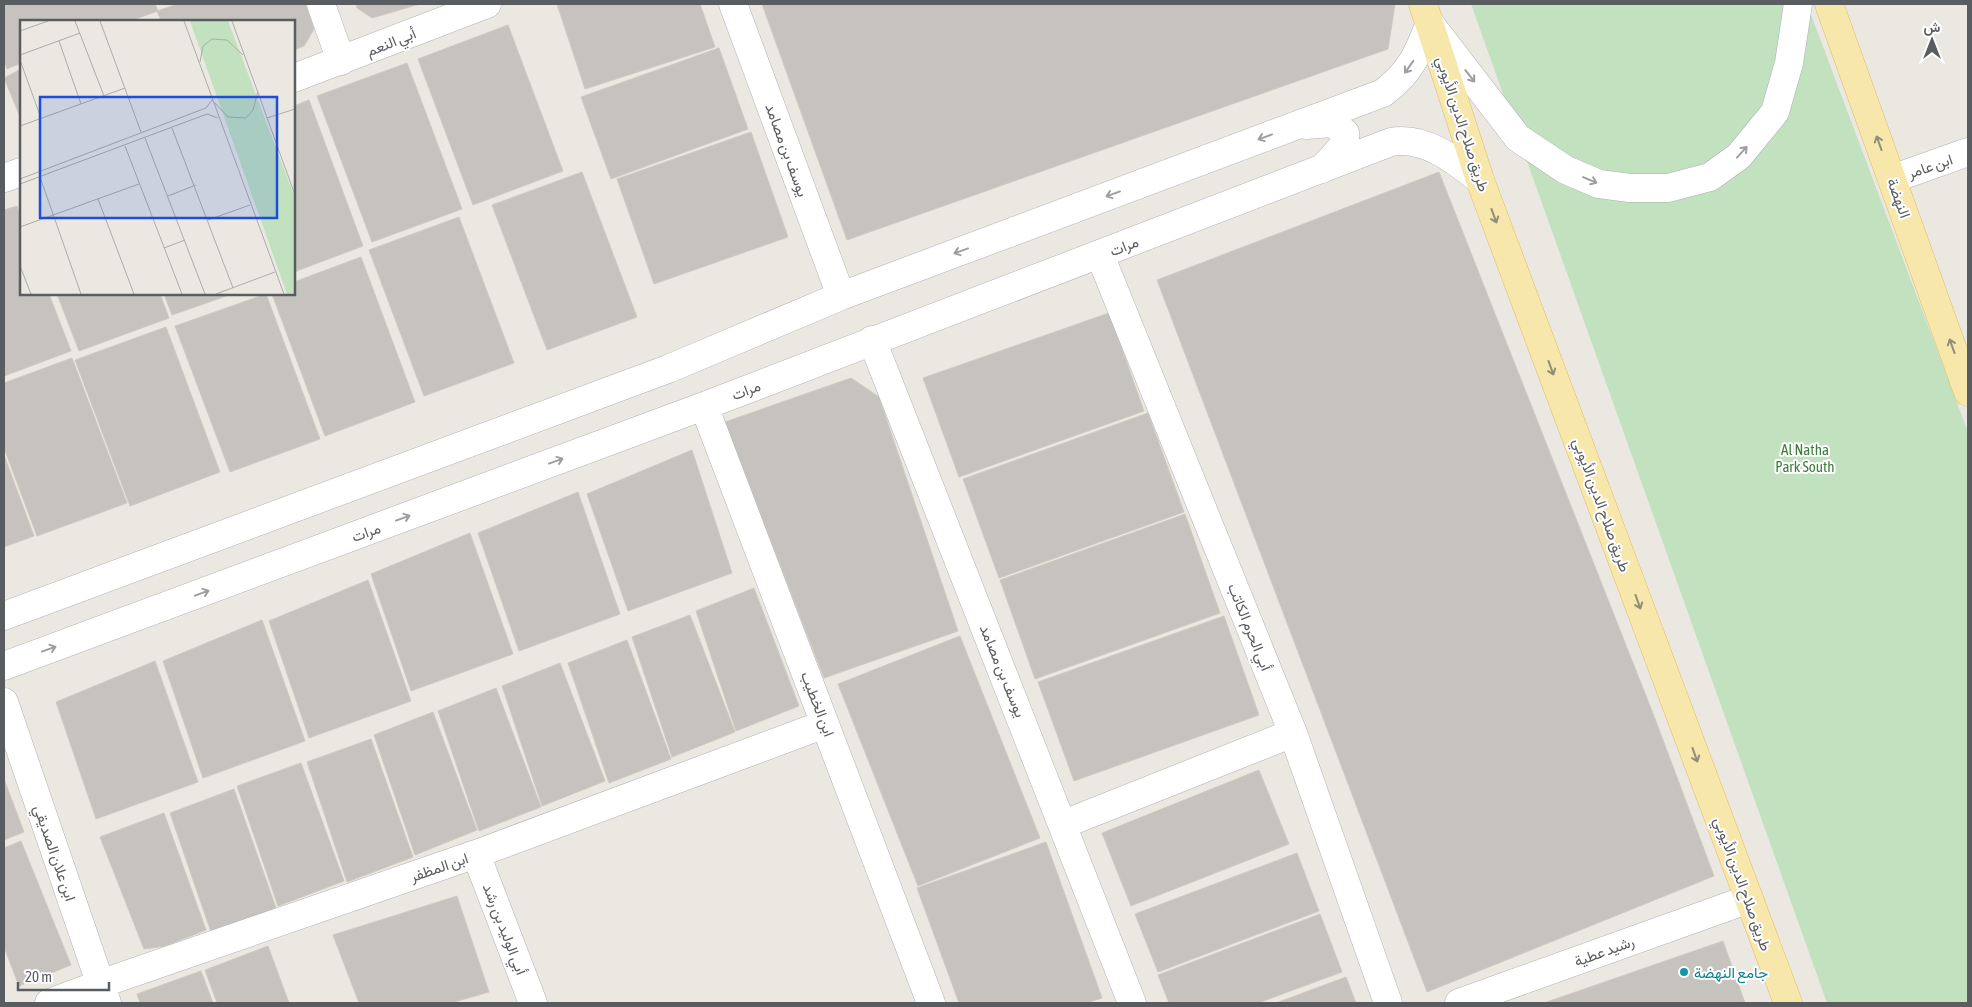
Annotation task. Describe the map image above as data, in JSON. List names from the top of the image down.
{
  "streets": {
    "main road": ["طريق صلاح الدين الأيوبي", "النهضة"],
    "street": [
      "أبي النعم",
      "يوسف بن مصامد",
      "ابن عامر",
      "مرات",
      "أبي الحرم الكاتب",
      "ابن الخطيب",
      "ابن علان الصديقي",
      "ابن المظفر",
      "أبي الوليد بن رشد",
      "رشيد عطية"
    ]
  },
  "crossings": [
    ["طريق صلاح الدين الأيوبي", "مرات"],
    ["طريق صلاح الدين الأيوبي", "رشيد عطية"],
    ["يوسف بن مصامد", "مرات"],
    ["ابن عامر", "النهضة"],
    ["مرات", "أبي الحرم الكاتب"],
    ["مرات", "ابن الخطيب"],
    ["ابن الخطيب", "ابن المظفر"],
    ["ابن علان الصديقي", "ابن المظفر"],
    ["ابن المظفر", "أبي الوليد بن رشد"]
  ],
  "one_way": ["طريق صلاح الدين الأيوبي", "النهضة"],
  "parks": ["Al Natha Park South"],
  "places": ["جامع النهضة"],
  "scale_bar": "20 m",
  "north": "top"
}
